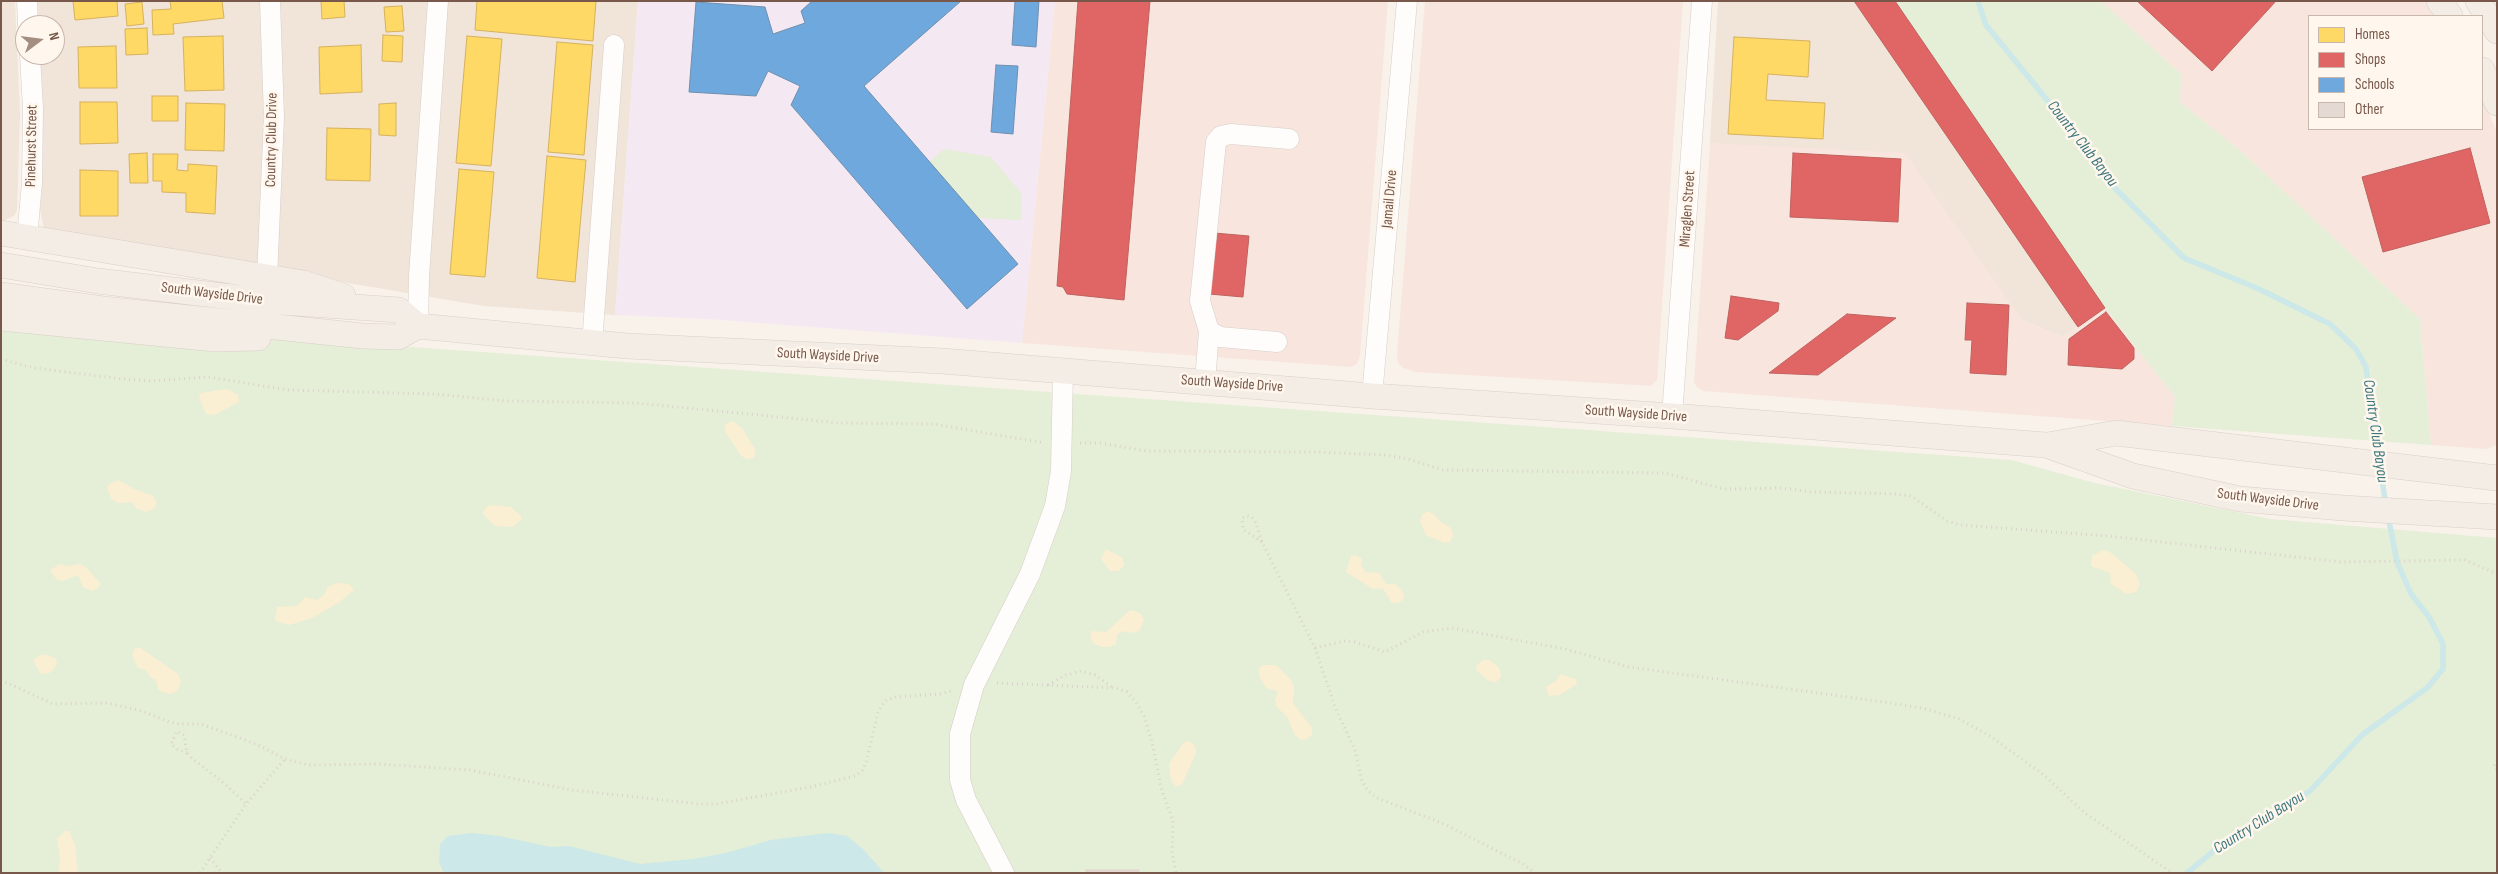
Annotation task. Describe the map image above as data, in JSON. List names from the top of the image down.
{
  "streets": {
    "main road": ["South Wayside Drive"],
    "street": [
      "Country Club Drive",
      "Pinehurst Street",
      "Jamail Drive",
      "Miraglen Street"
    ]
  },
  "crossings": [
    ["Jamail Drive", "South Wayside Drive"],
    ["Miraglen Street", "South Wayside Drive"]
  ],
  "water": ["Country Club Bayou"],
  "legend": [
    "Homes",
    "Shops",
    "Schools",
    "Other"
  ],
  "north": "right"
}
